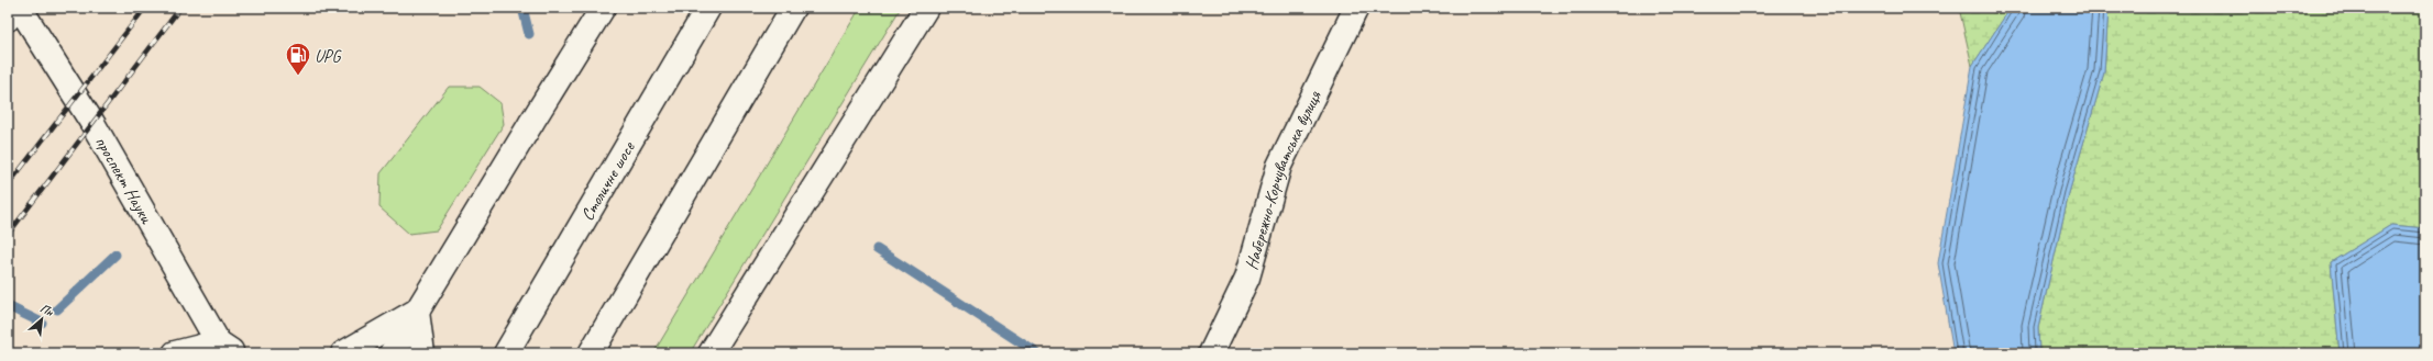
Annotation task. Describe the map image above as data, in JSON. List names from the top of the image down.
{
  "streets": {
    "main road": ["проспект Науки", "Столичне шосе", "Набережно-Корчуватська вулиця"]
  },
  "places": {
    "fuel station": ["UPG"]
  },
  "north": "top right"
}
